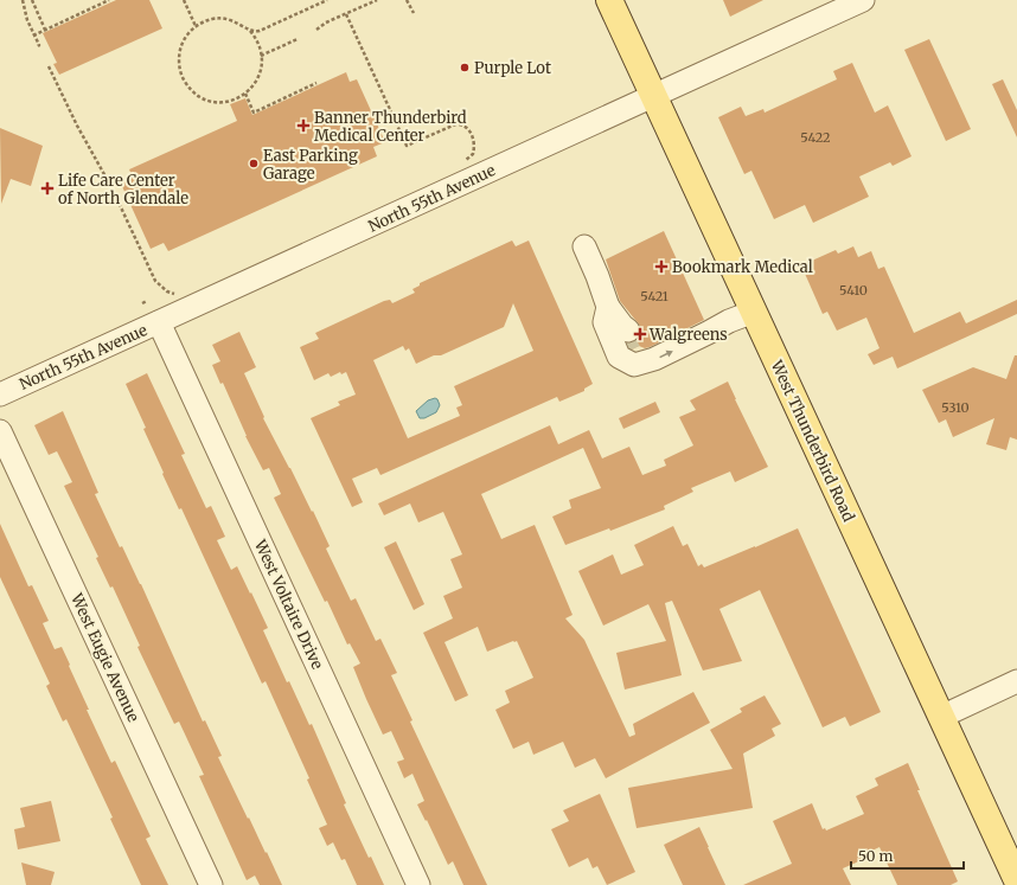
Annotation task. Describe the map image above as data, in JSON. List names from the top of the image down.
{
  "streets": {
    "main road": ["West Thunderbird Road"],
    "street": ["North 55th Avenue", "West Voltaire Drive", "West Eugie Avenue"]
  },
  "crossings": [
    ["North 55th Avenue", "West Thunderbird Road"],
    ["North 55th Avenue", "West Voltaire Drive"]
  ],
  "places": {
    "other": ["Purple Lot", "East Parking Garage"],
    "health": [
      "Banner Thunderbird Medical Center",
      "Life Care Center of North Glendale",
      "Bookmark Medical",
      "Walgreens"
    ]
  },
  "house_numbers": [
    "5422",
    "5410",
    "5421",
    "5310"
  ],
  "scale_bar": "50 m"
}
